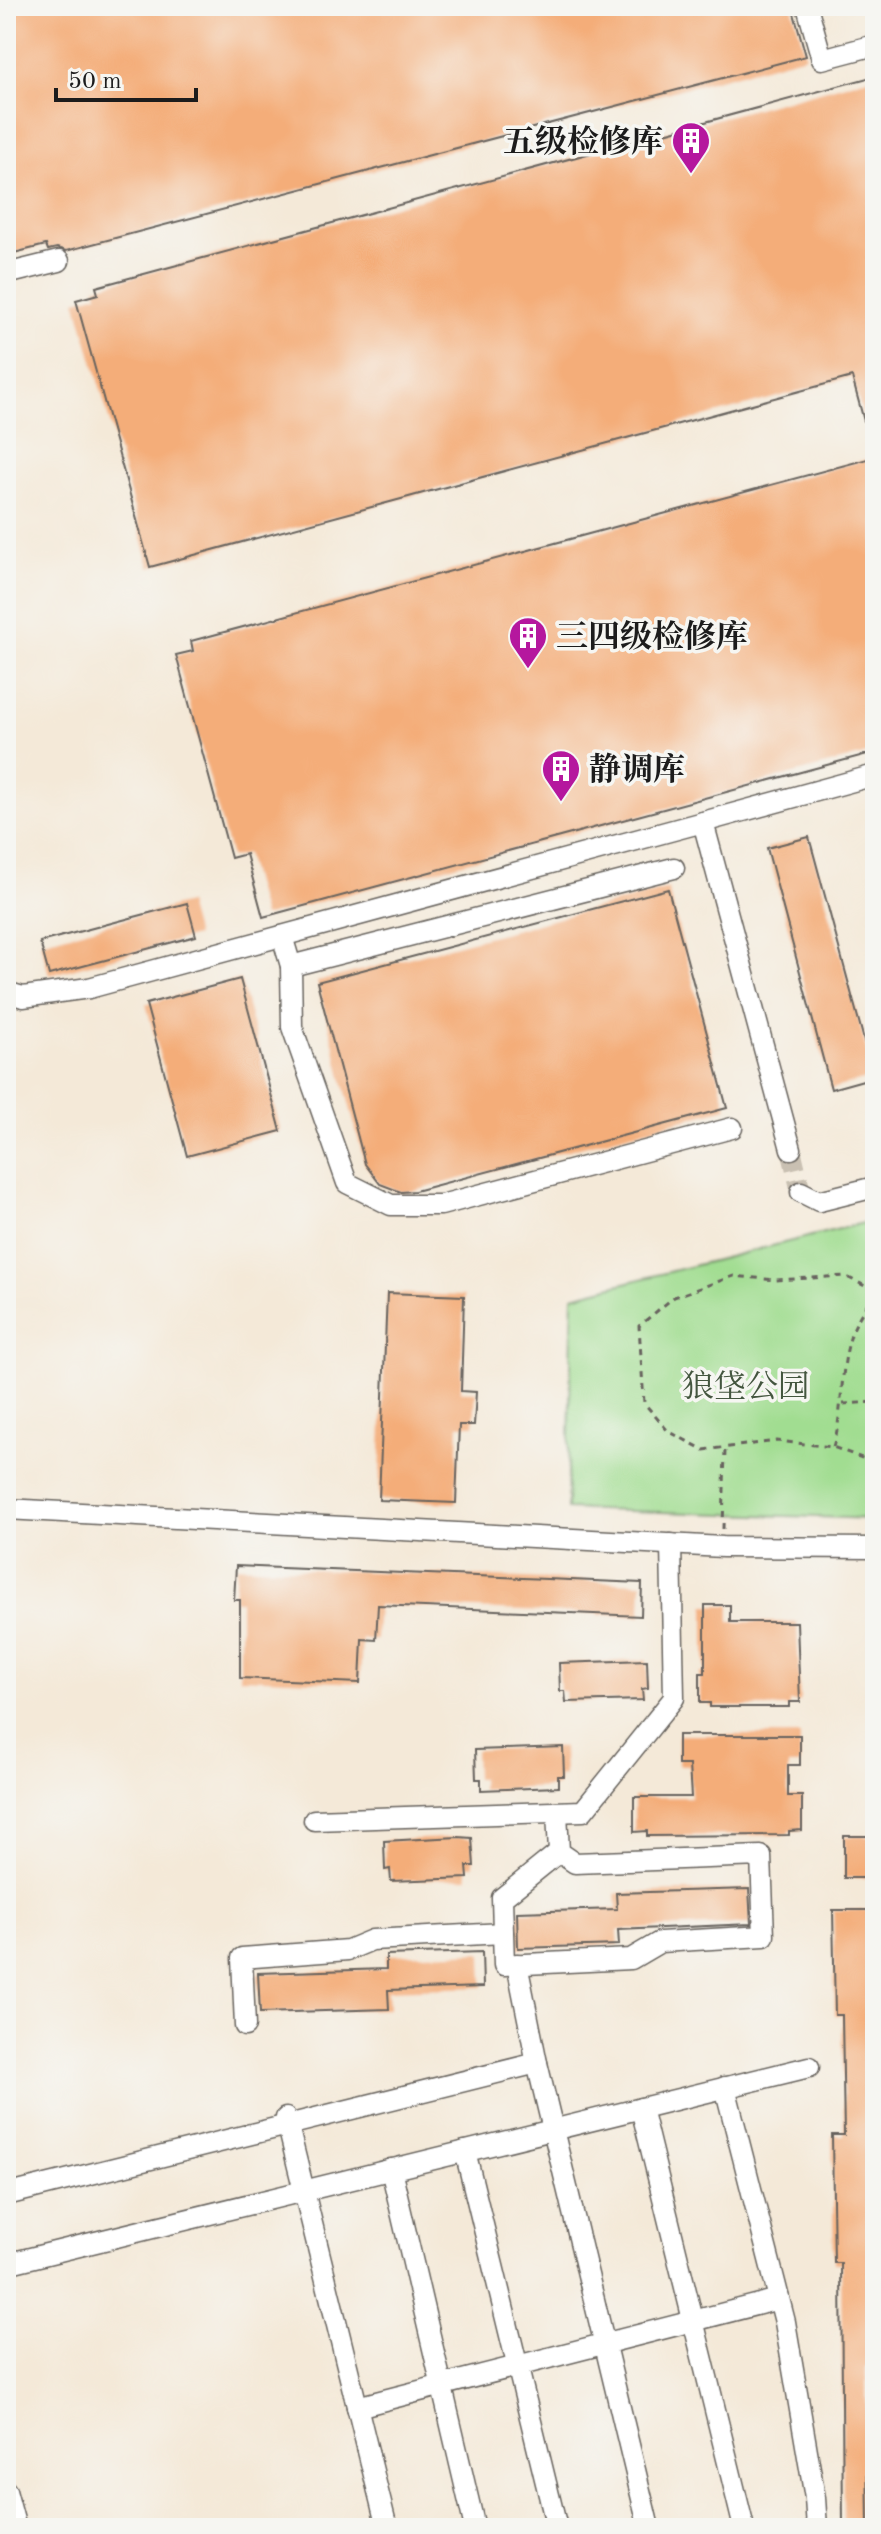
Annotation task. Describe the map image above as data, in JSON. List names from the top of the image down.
{
  "parks": ["狼垡公园"],
  "places": {
    "building": ["五级检修库", "三四级检修库", "静调库"]
  },
  "scale_bar": "50 m"
}
